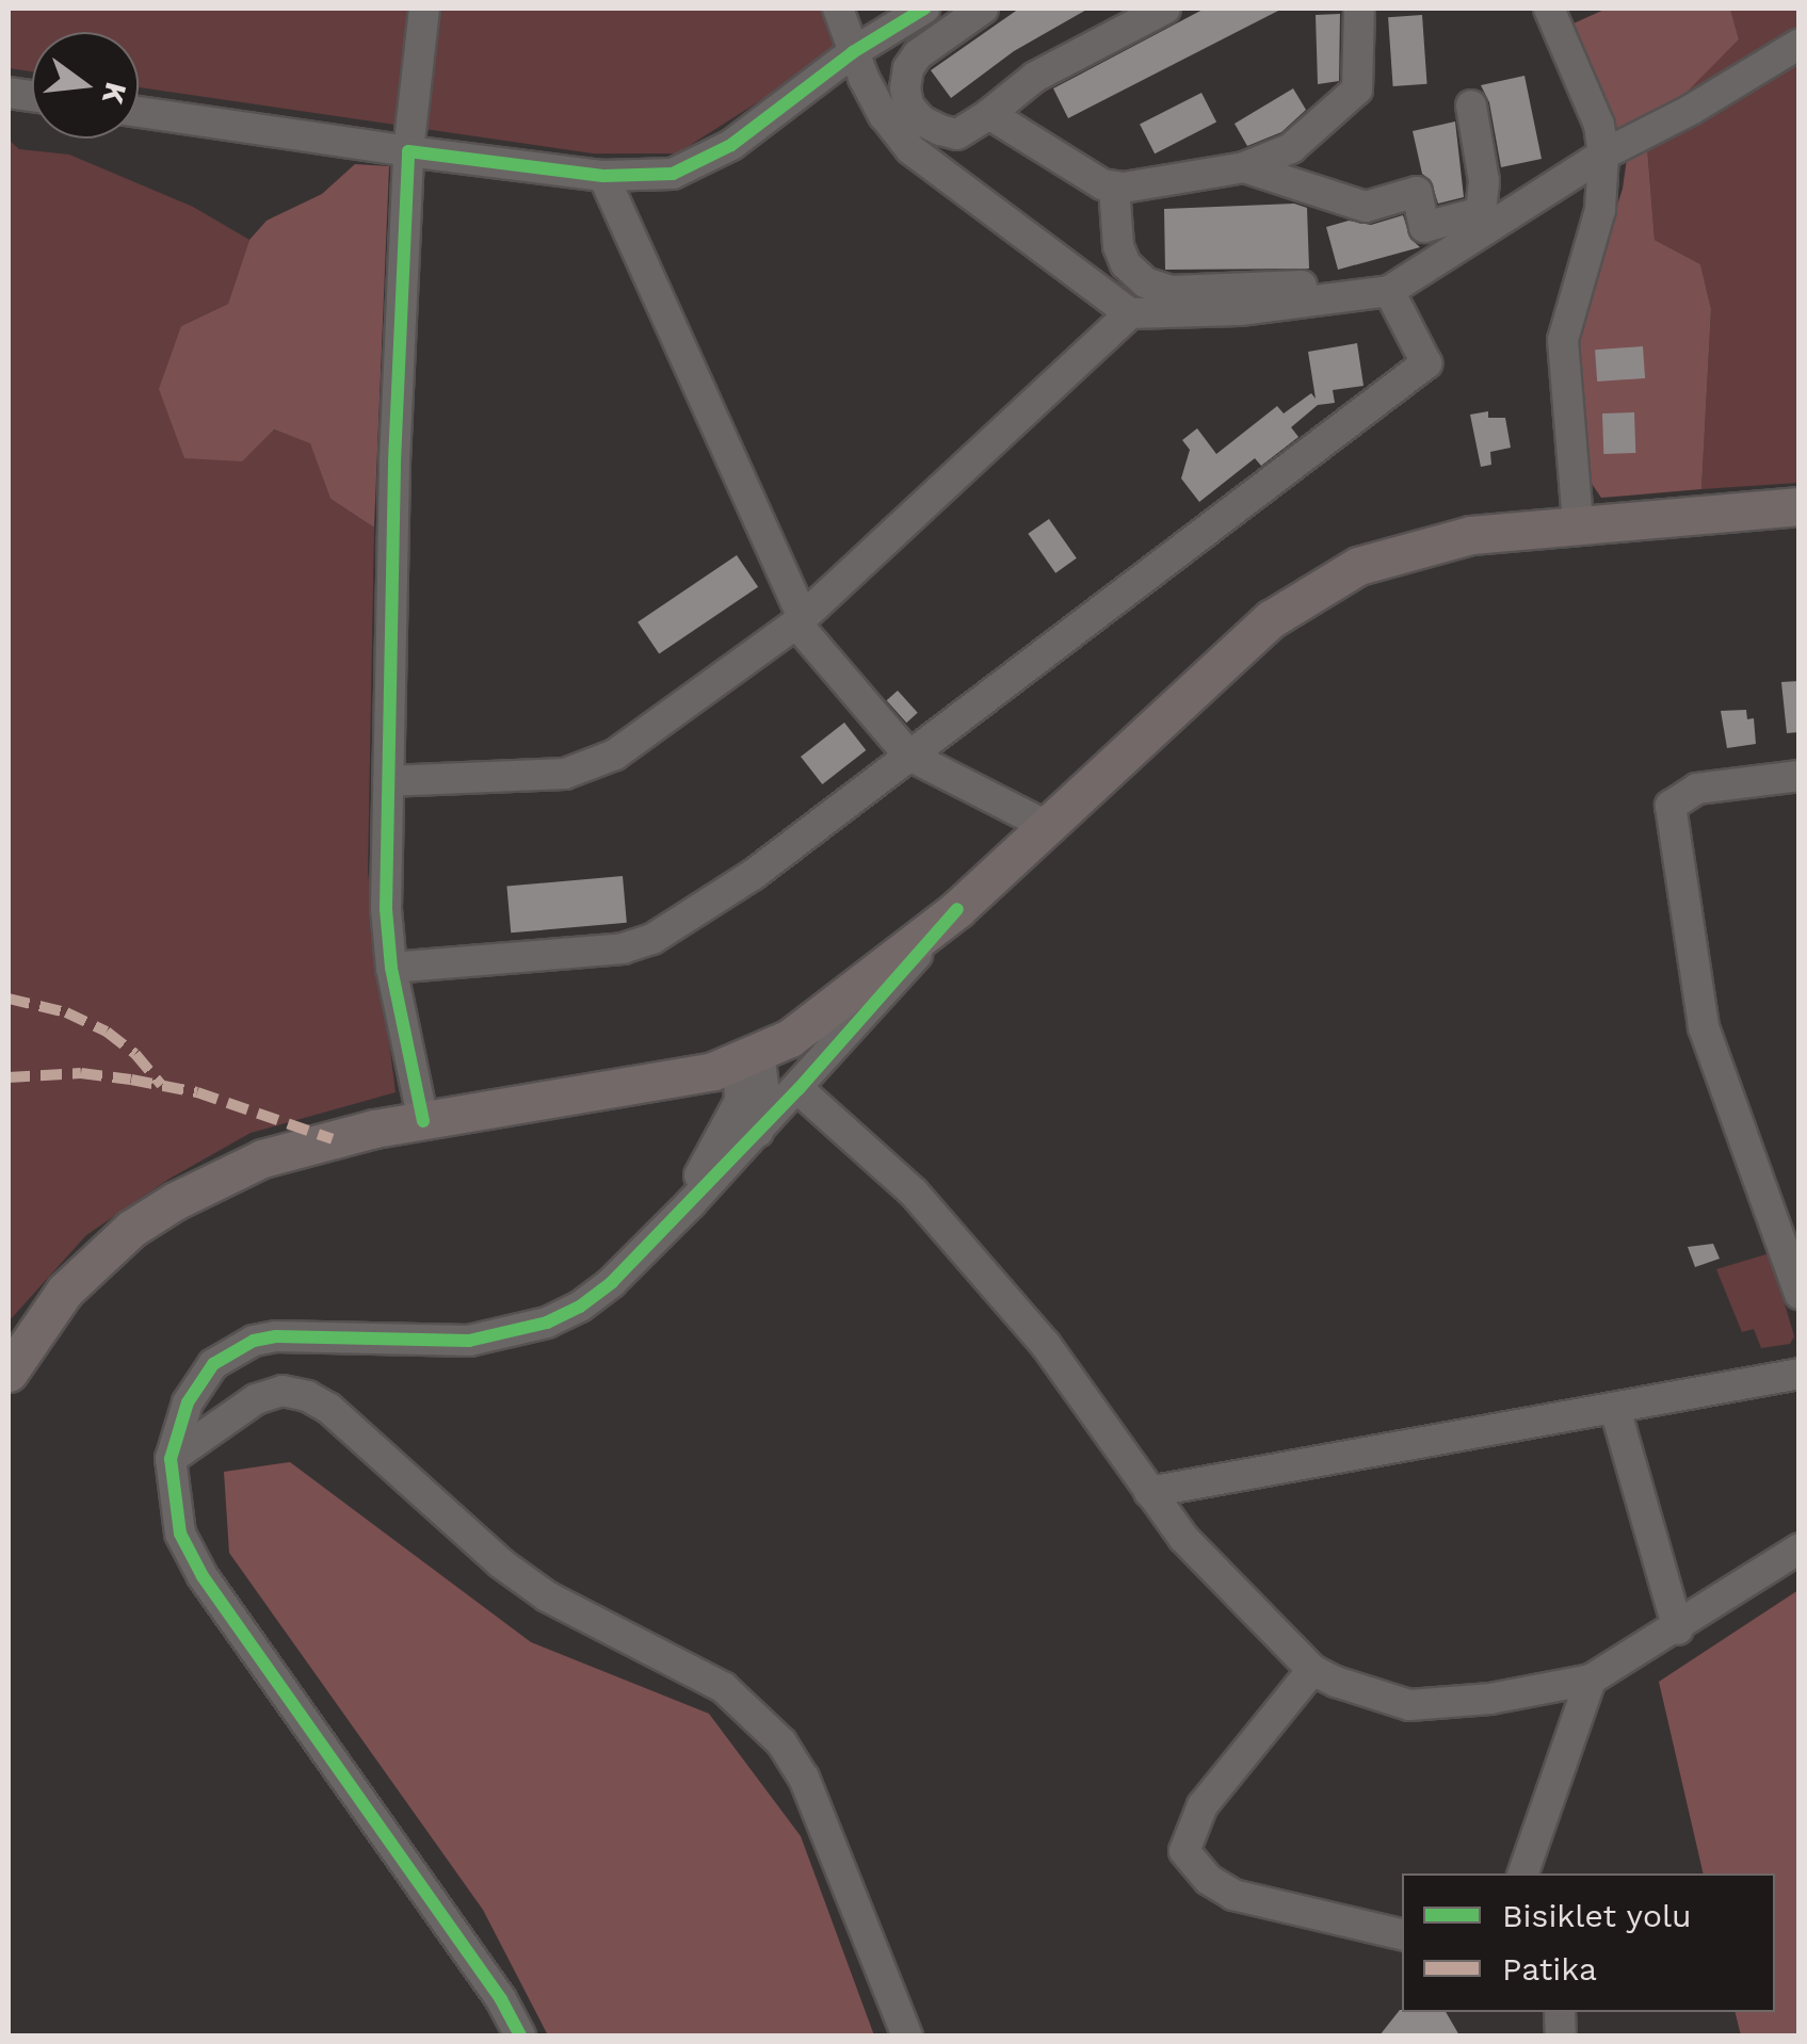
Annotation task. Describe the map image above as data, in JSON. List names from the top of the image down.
{
  "legend": ["Bisiklet yolu", "Patika"],
  "north": "right"
}
